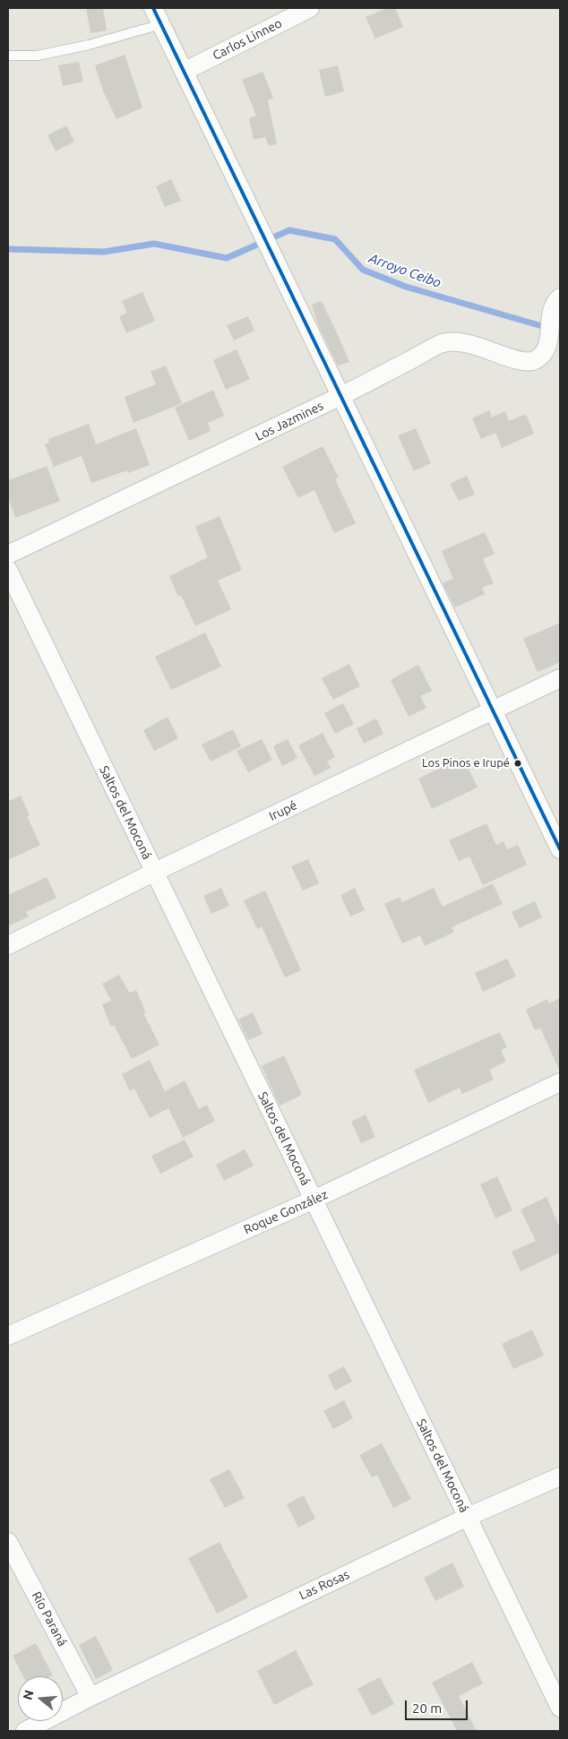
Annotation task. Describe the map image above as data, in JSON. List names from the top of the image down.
{
  "streets": {
    "street": [
      "Carlos Linneo",
      "Los Jazmines",
      "Irupé",
      "Saltos del Moconá",
      "Roque González",
      "Las Rosas",
      "Río Paraná"
    ]
  },
  "crossings": [
    ["Irupé", "Saltos del Moconá"],
    ["Saltos del Moconá", "Roque González"],
    ["Saltos del Moconá", "Las Rosas"],
    ["Las Rosas", "Río Paraná"]
  ],
  "water": ["Arroyo Ceibo"],
  "places": ["Los Pinos e Irupé"],
  "scale_bar": "20 m",
  "north": "left"
}
